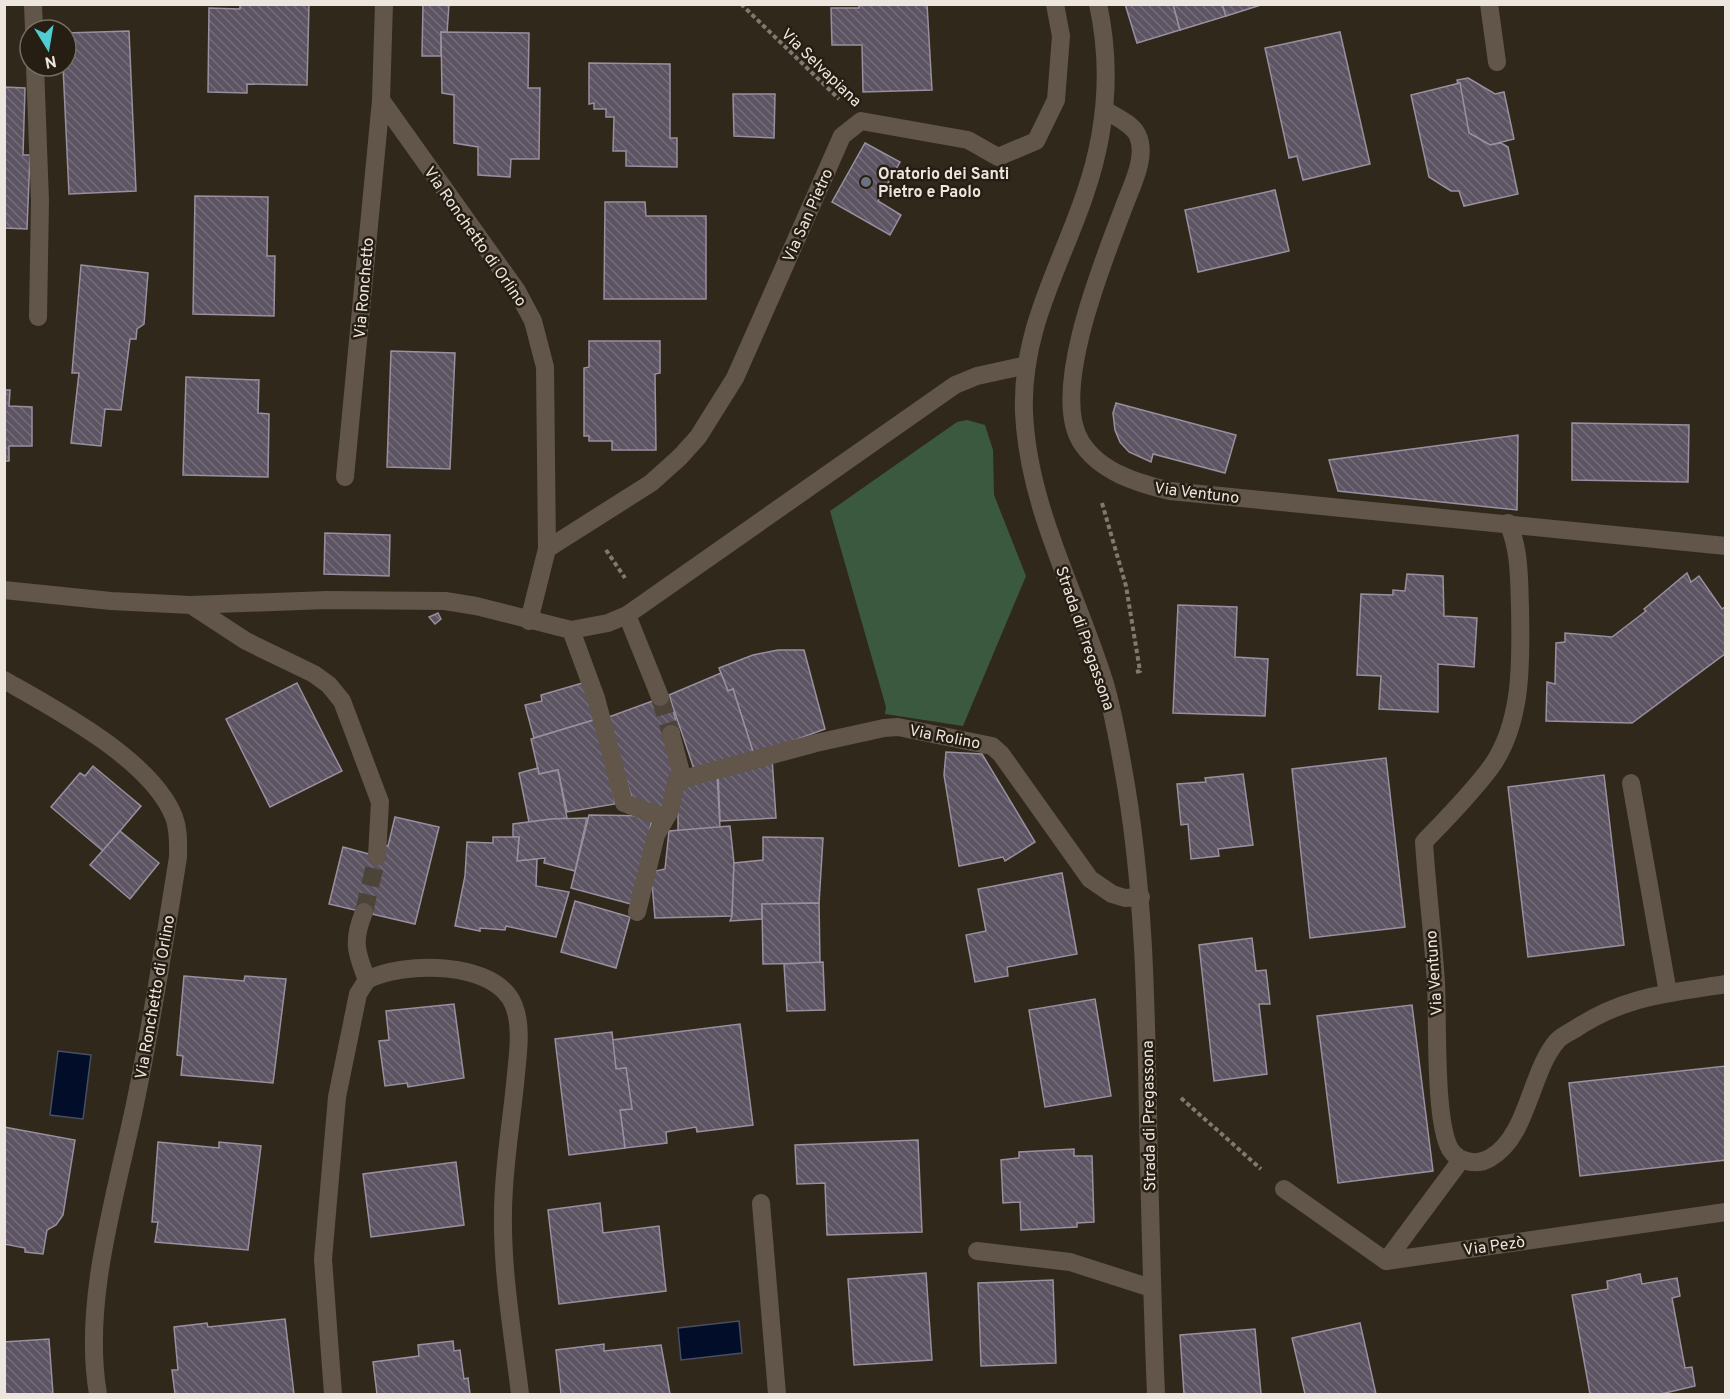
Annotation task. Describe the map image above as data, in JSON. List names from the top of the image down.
{
  "streets": {
    "street": [
      "Via San Pietro",
      "Via Ronchetto di Orlino",
      "Via Ronchetto",
      "Via Ventuno",
      "Strada di Pregassona",
      "Via Rolino",
      "Via Pezò"
    ],
    "path": ["Via Selvapiana"]
  },
  "crossings": [
    ["Via Selvapiana", "Via San Pietro"],
    ["Via San Pietro", "Via Ronchetto di Orlino"],
    ["Via Ronchetto di Orlino", "Via Ronchetto"],
    ["Via Ventuno", "Strada di Pregassona"],
    ["Strada di Pregassona", "Via Rolino"]
  ],
  "places": ["Oratorio dei Santi Pietro e Paolo"],
  "north": "bottom"
}
